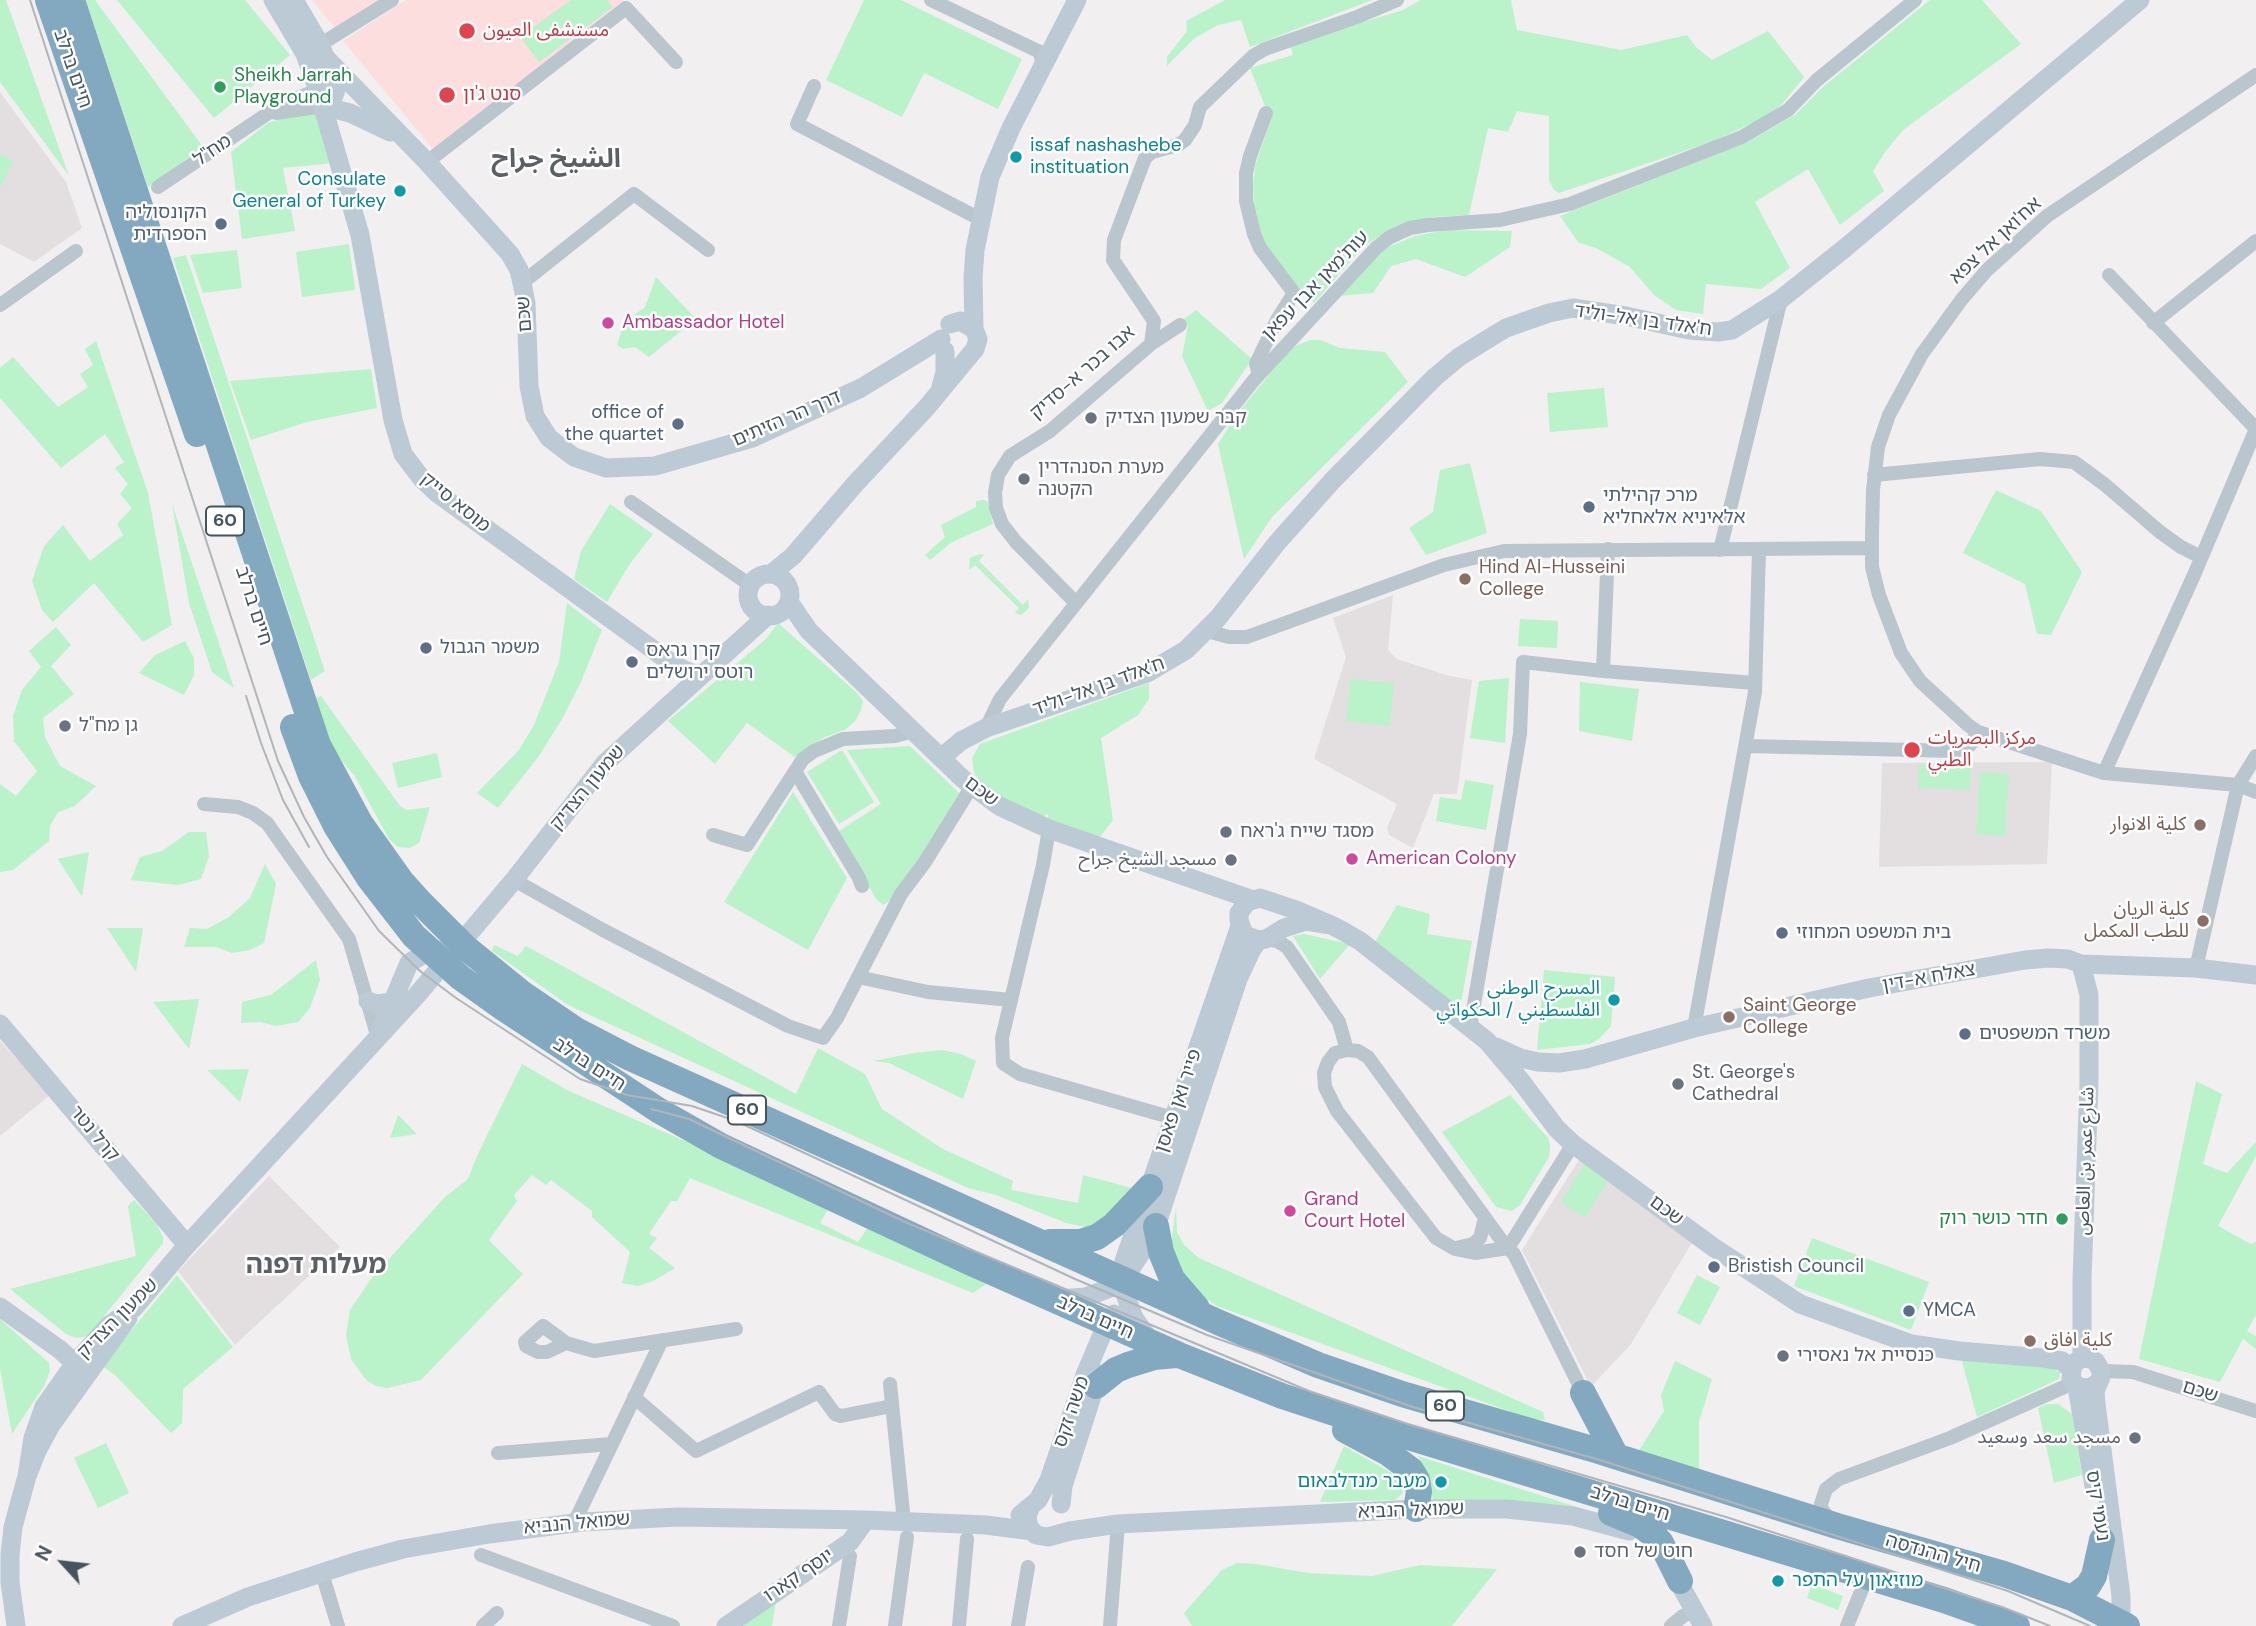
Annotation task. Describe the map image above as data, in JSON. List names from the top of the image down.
{
  "streets": {
    "highway": ["חיים ברלב", "60", "חיל ההנדסה"],
    "street": [
      "מח\"ל",
      "אח'ואן אל צפא",
      "עות'מאן אבן עפאן",
      "שכם",
      "ח'אלד בן אל-וליד",
      "אבו בכר א-סדיק",
      "דרך הר הזיתים",
      "מוסא סייק",
      "שמעון הצדיק",
      "צאלח א-דין",
      "פייר ואן פאסן",
      "קרל נטר",
      "شارع عمر بن العاص",
      "משה זקס",
      "נעמי קיס",
      "שמואל הנביא",
      "יוסף קארו"
    ]
  },
  "crossings": [
    ["חיים ברלב", "60"],
    ["חיים ברלב", "שמעון הצדיק"],
    ["חיים ברלב", "פייר ואן פאסן"],
    ["חיים ברלב", "משה זקס"],
    ["חיים ברלב", "חיל ההנדסה"],
    ["מח\"ל", "שכם"],
    ["מח\"ל", "מוסא סייק"],
    ["עות'מאן אבן עפאן", "ח'אלד בן אל-וליד"],
    ["עות'מאן אבן עפאן", "אבו בכר א-סדיק"],
    ["שכם", "ח'אלד בן אל-וליד"],
    ["שכם", "דרך הר הזיתים"],
    ["שכם", "מוסא סייק"],
    ["שכם", "שמעון הצדיק"],
    ["שכם", "צאלח א-דין"],
    ["שכם", "פייר ואן פאסן"],
    ["שכם", "شارع عمر بن العاص"],
    ["שכם", "נעמי קיס"],
    ["מוסא סייק", "שמעון הצדיק"],
    ["שמעון הצדיק", "קרל נטר"],
    ["צאלח א-דין", "شارع عمر بن العاص"],
    ["פייר ואן פאסן", "משה זקס"],
    ["شارع عمر بن العاص", "נעמי קיס"],
    ["משה זקס", "שמואל הנביא"],
    ["נעמי קיס", "חיל ההנדסה"],
    ["שמואל הנביא", "יוסף קארו"]
  ],
  "districts": ["الشيخ جراح", "מעלות דפנה"],
  "places": [
    "مستشفى العيون",
    "Sheikh Jarrah Playground",
    "סנט ג'ון",
    "issaf nashashebe instituation",
    "Consulate General of Turkey",
    "הקונסוליה הספרדית",
    "Ambassador Hotel",
    "קבר שמעון הצדיק",
    "office of the quartet",
    "מערת הסנהדרין הקטנה",
    "מרכ קהילתי אלאיניא אלאחליא",
    "Hind Al-Husseini College",
    "משמר הגבול",
    "קרן גראס רוטס ירושלים",
    "גן מח\"ל",
    "مركز البصريات الطبي",
    "كلية الانوار",
    "מסגד שייח ג'ראח",
    "American Colony",
    "مسجد الشيخ جراح",
    "كلية الريان للطب المكمل",
    "בית המשפט המחוזי",
    "المسرح الوطني الفلسطيني / الحكواتي",
    "Saint George College",
    "משרד המשפטים",
    "St. George's Cathedral",
    "Grand Court Hotel",
    "חדר כושר רוק",
    "Bristish Council",
    "YMCA",
    "كلية افاق",
    "כנסיית אל נאסירי",
    "مسجد سعد وسعيد",
    "מעבר מנדלבאום",
    "חוט של חסד",
    "מוזיאון על התפר"
  ],
  "north": "top left"
}
